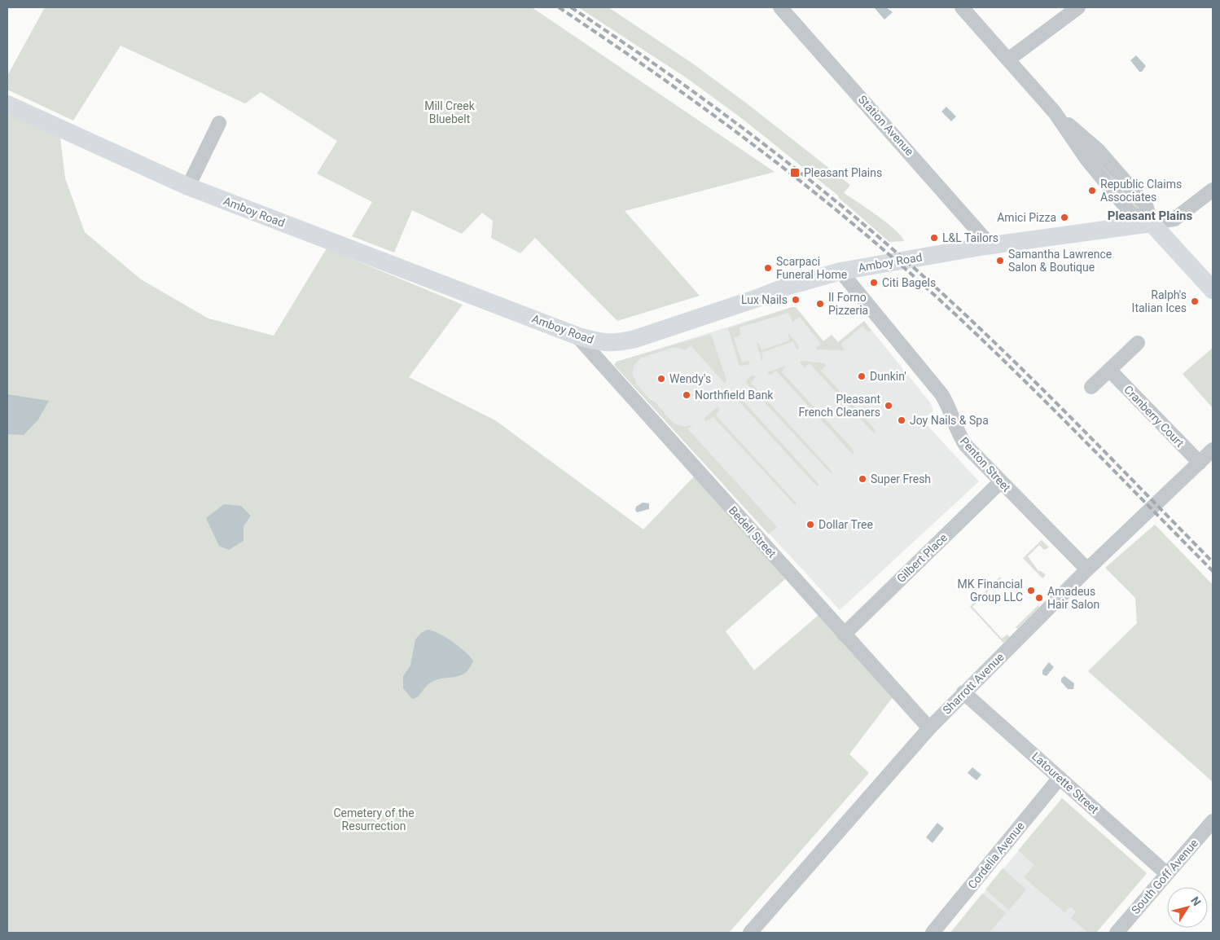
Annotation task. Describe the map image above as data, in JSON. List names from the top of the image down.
{
  "streets": {
    "main road": ["Amboy Road"],
    "street": [
      "Station Avenue",
      "Cranberry Court",
      "Penton Street",
      "Bedell Street",
      "Gilbert Place",
      "Sharrott Avenue",
      "Latourette Street",
      "Cordelia Avenue",
      "South Goff Avenue"
    ]
  },
  "crossings": [
    ["Station Avenue", "Amboy Road"],
    ["Amboy Road", "Penton Street"],
    ["Amboy Road", "Bedell Street"],
    ["Cranberry Court", "Sharrott Avenue"],
    ["Penton Street", "Gilbert Place"],
    ["Penton Street", "Sharrott Avenue"],
    ["Bedell Street", "Gilbert Place"],
    ["Bedell Street", "Sharrott Avenue"],
    ["Sharrott Avenue", "Latourette Street"],
    ["Latourette Street", "Cordelia Avenue"],
    ["Latourette Street", "South Goff Avenue"]
  ],
  "districts": ["Pleasant Plains"],
  "parks": ["Mill Creek Bluebelt", "Cemetery of the Resurrection"],
  "places": {
    "transit": ["Pleasant Plains"],
    "other": [
      "Republic Claims Associates",
      "Amici Pizza",
      "L&L Tailors",
      "Samantha Lawrence Salon & Boutique",
      "Scarpaci Funeral Home",
      "Citi Bagels",
      "Lux Nails",
      "Ralph's Italian Ices",
      "Il Forno Pizzeria",
      "Dunkin'",
      "Wendy's",
      "Northfield Bank",
      "Pleasant French Cleaners",
      "Joy Nails & Spa",
      "Super Fresh",
      "Dollar Tree",
      "MK Financial Group LLC",
      "Amadeus Hair Salon"
    ]
  },
  "north": "top right"
}
